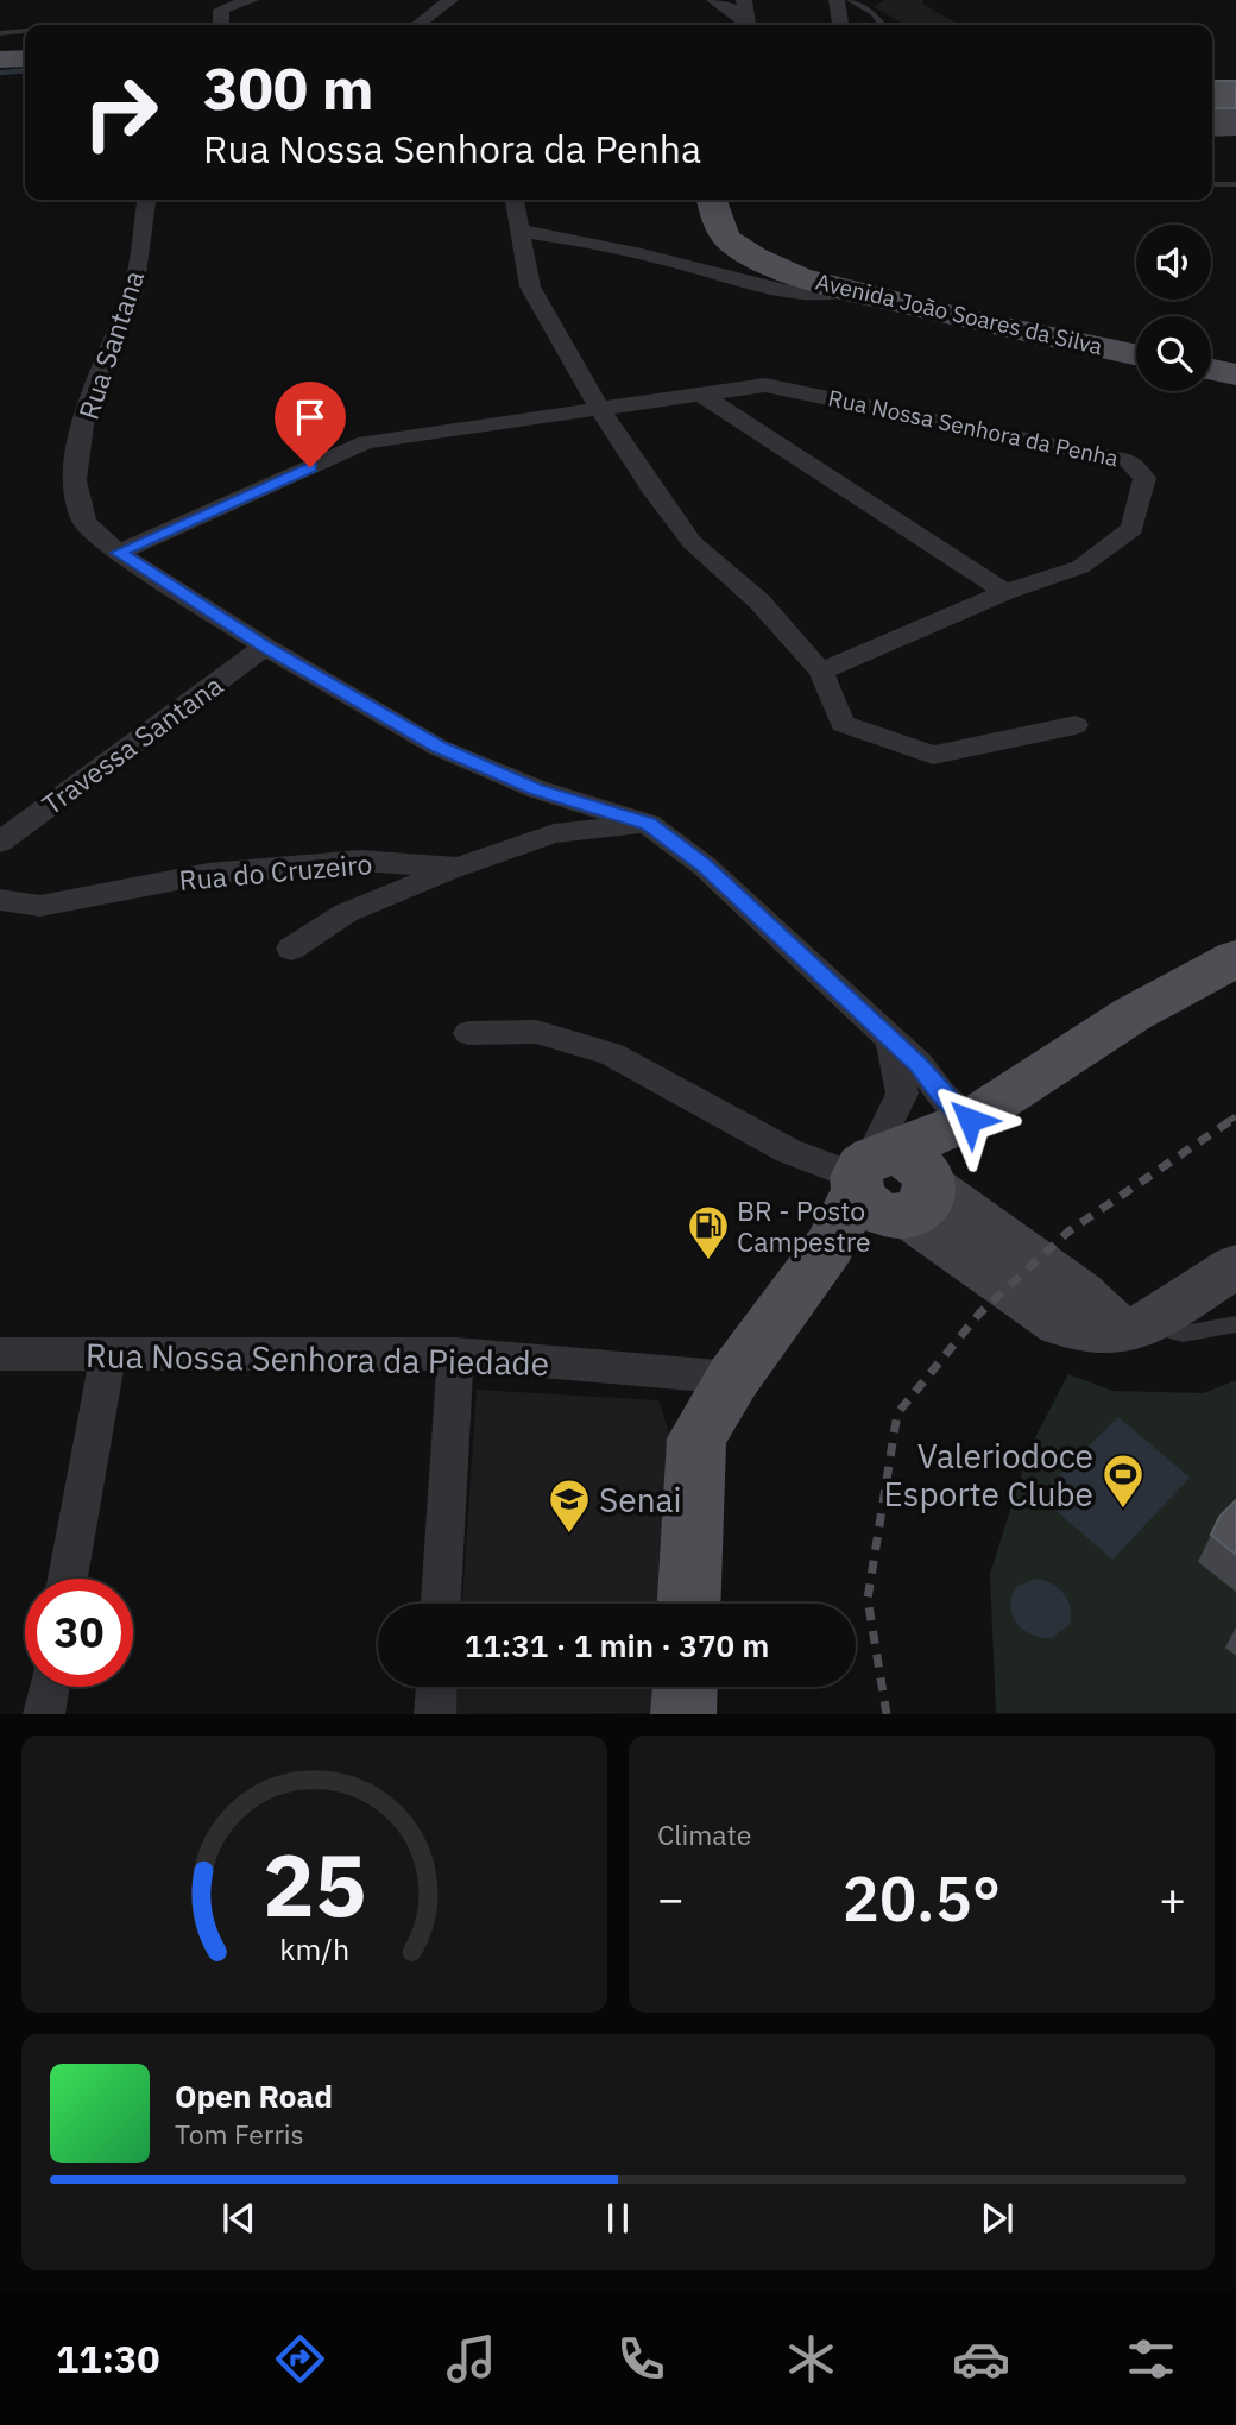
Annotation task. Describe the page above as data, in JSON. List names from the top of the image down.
{
  "streets": {
    "main road": ["Avenida João Soares da Silva"],
    "street": [
      "Rua Santana",
      "Rua Nossa Senhora da Penha",
      "Travessa Santana",
      "Rua do Cruzeiro",
      "Rua Nossa Senhora da Piedade"
    ]
  },
  "crossings": [
    ["Rua Santana", "Rua Nossa Senhora da Penha"],
    ["Rua Santana", "Travessa Santana"],
    ["Rua Santana", "Rua do Cruzeiro"]
  ],
  "places": {
    "fuel station": ["BR - Posto Campestre"],
    "sports": ["Valeriodoce Esporte Clube"],
    "school or university": ["Senai"]
  },
  "page": {
    "turn": ["300 m", "Rua Nossa Senhora da Penha"],
    "limit": "30",
    "trip": "11:31 · 1 min · 370 m",
    "tile": "Climate",
    "heat": ["−", "20.5°", "+"],
    "song": ["Open Road", "Tom Ferris"],
    "tabs": "11:30",
    "gauge": ["25", "km/h"]
  }
}
